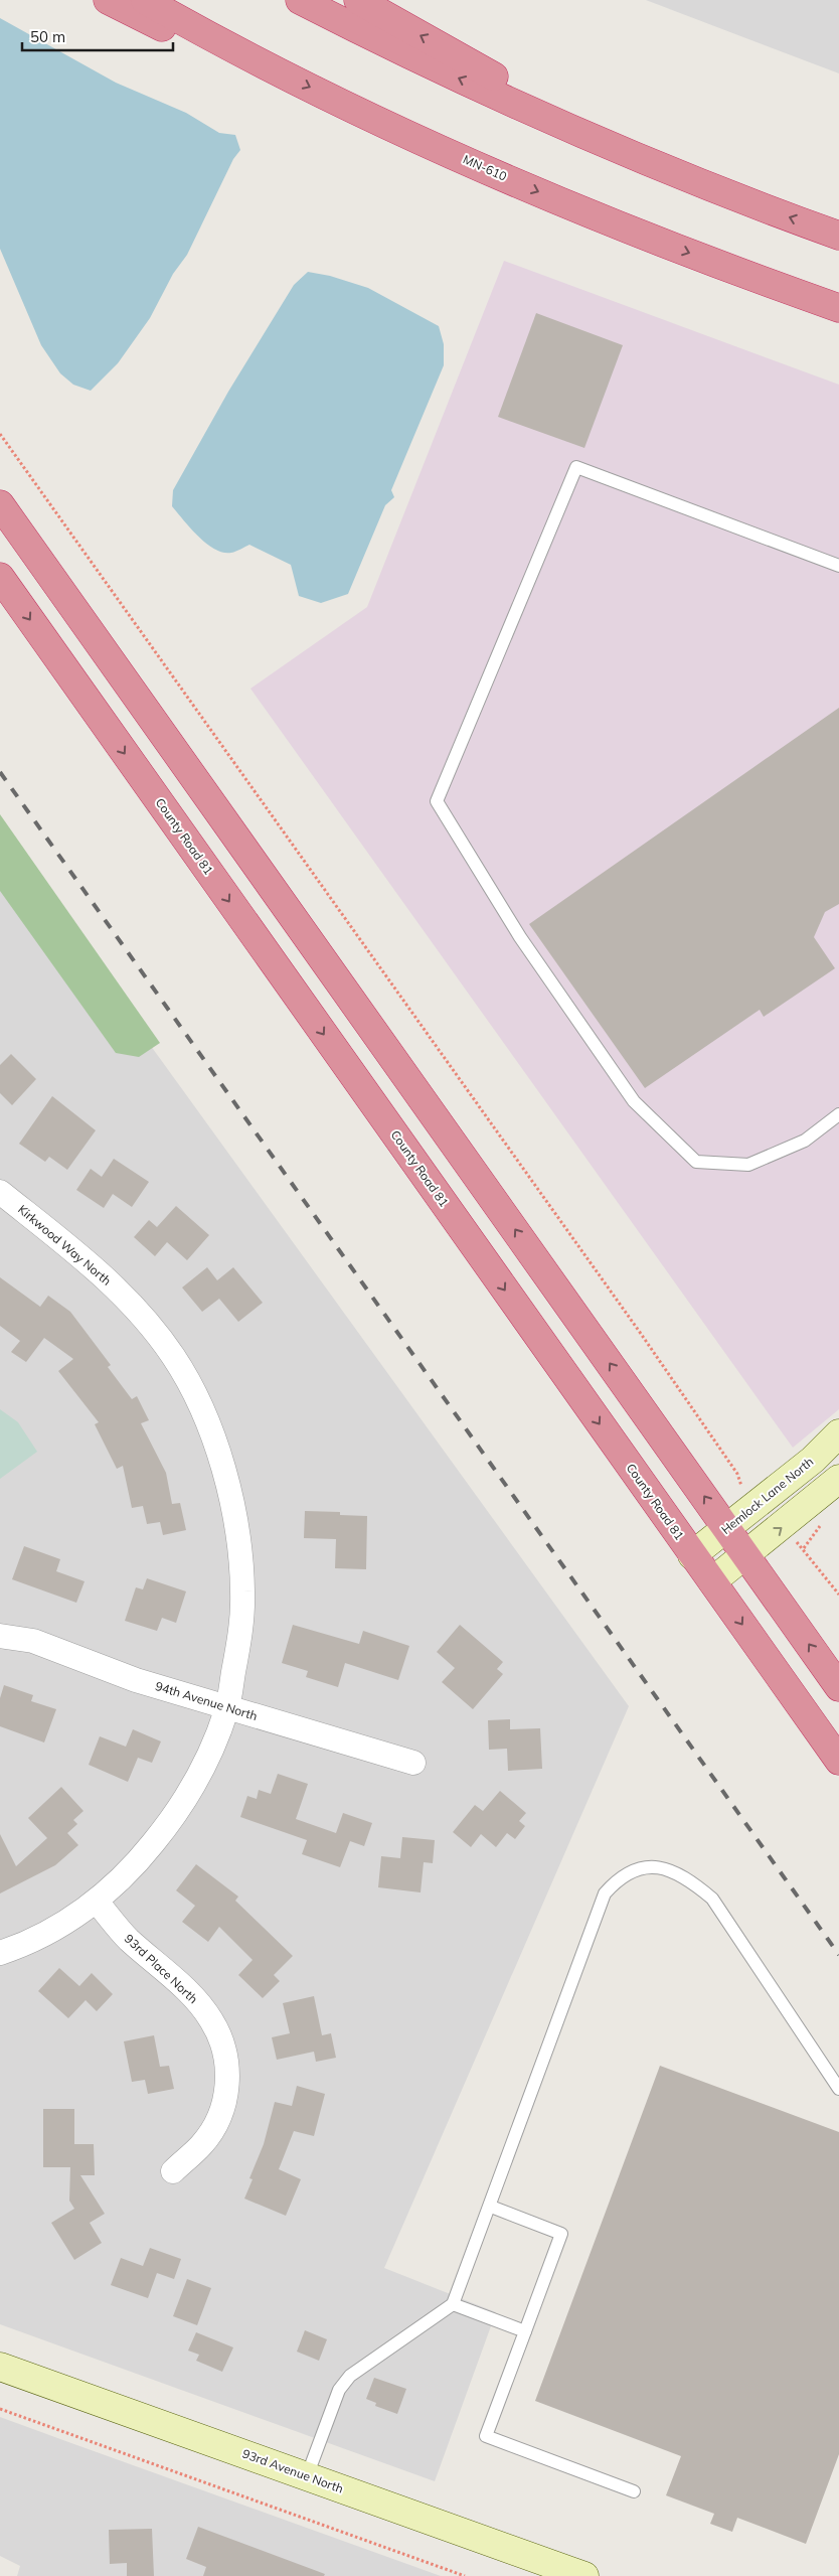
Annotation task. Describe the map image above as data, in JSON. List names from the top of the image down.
{
  "streets": {
    "highway": ["MN-610", "County Road 81"],
    "street": [
      "Kirkwood Way North",
      "Hemlock Lane North",
      "94th Avenue North",
      "93rd Place North",
      "93rd Avenue North"
    ]
  },
  "crossings": [
    ["County Road 81", "Hemlock Lane North"],
    ["Kirkwood Way North", "94th Avenue North"],
    ["Kirkwood Way North", "93rd Place North"]
  ],
  "scale_bar": "50 m"
}
